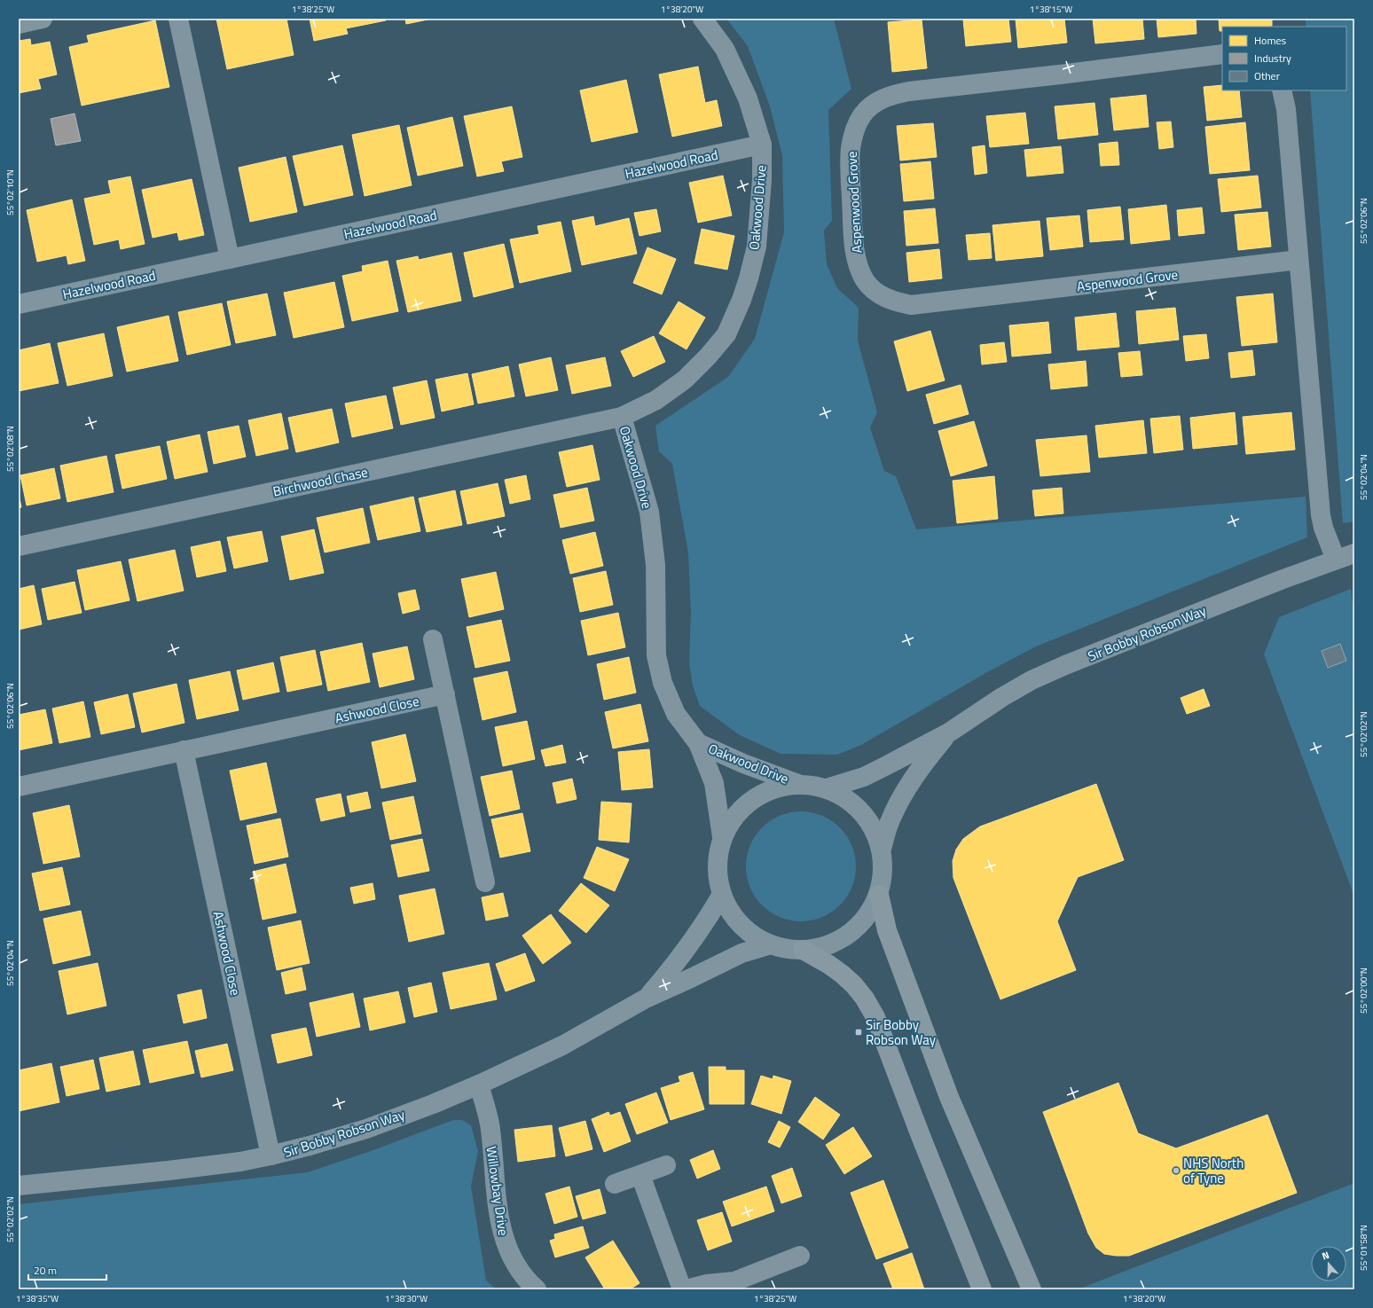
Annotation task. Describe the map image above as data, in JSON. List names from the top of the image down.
{
  "streets": {
    "street": [
      "Hazelwood Road",
      "Aspenwood Grove",
      "Oakwood Drive",
      "Birchwood Chase",
      "Sir Bobby Robson Way",
      "Ashwood Close",
      "Willowbay Drive"
    ]
  },
  "crossings": [
    ["Hazelwood Road", "Oakwood Drive"],
    ["Oakwood Drive", "Birchwood Chase"],
    ["Sir Bobby Robson Way", "Ashwood Close"],
    ["Sir Bobby Robson Way", "Willowbay Drive"]
  ],
  "places": {
    "transit": ["Sir Bobby Robson Way"],
    "other": ["NHS North of Tyne"]
  },
  "legend": ["Homes", "Industry", "Other"],
  "scale_bar": "20 m",
  "north": "top",
  "coordinates": [
    "1°38'25\"W",
    "1°38'20\"W",
    "1°38'15\"W",
    "55°02'10\"N",
    "55°02'06\"N",
    "55°02'08\"N",
    "55°02'04\"N",
    "55°02'02\"N",
    "55°02'00\"N",
    "55°01'58\"N",
    "1°38'35\"W",
    "1°38'30\"W"
  ]
}
